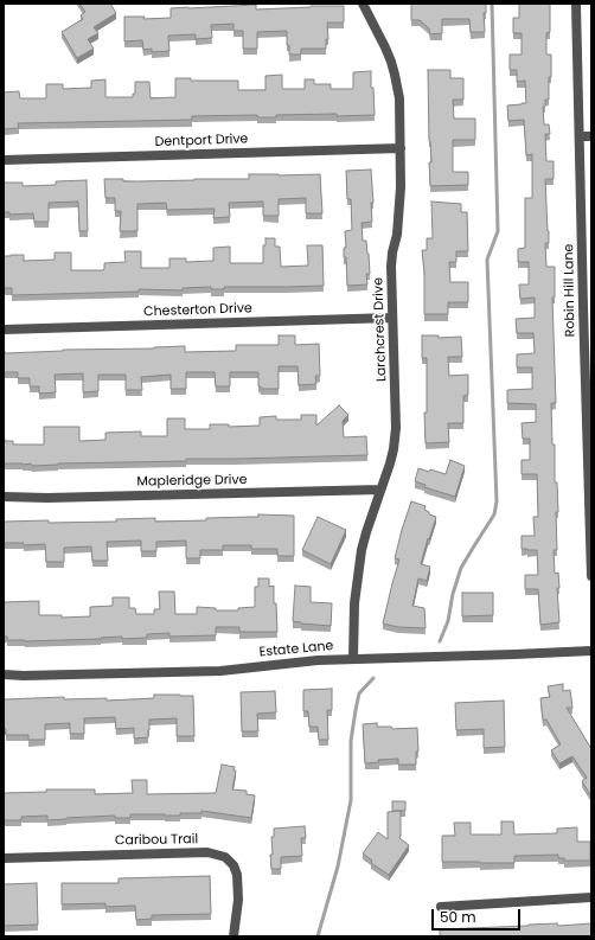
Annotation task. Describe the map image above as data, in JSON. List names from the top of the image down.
{
  "streets": {
    "street": [
      "Dentport Drive",
      "Robin Hill Lane",
      "Chesterton Drive",
      "Larchcrest Drive",
      "Mapleridge Drive",
      "Estate Lane",
      "Caribou Trail"
    ]
  },
  "crossings": [
    ["Dentport Drive", "Larchcrest Drive"],
    ["Chesterton Drive", "Larchcrest Drive"],
    ["Larchcrest Drive", "Mapleridge Drive"],
    ["Larchcrest Drive", "Estate Lane"]
  ],
  "scale_bar": "50 m"
}
